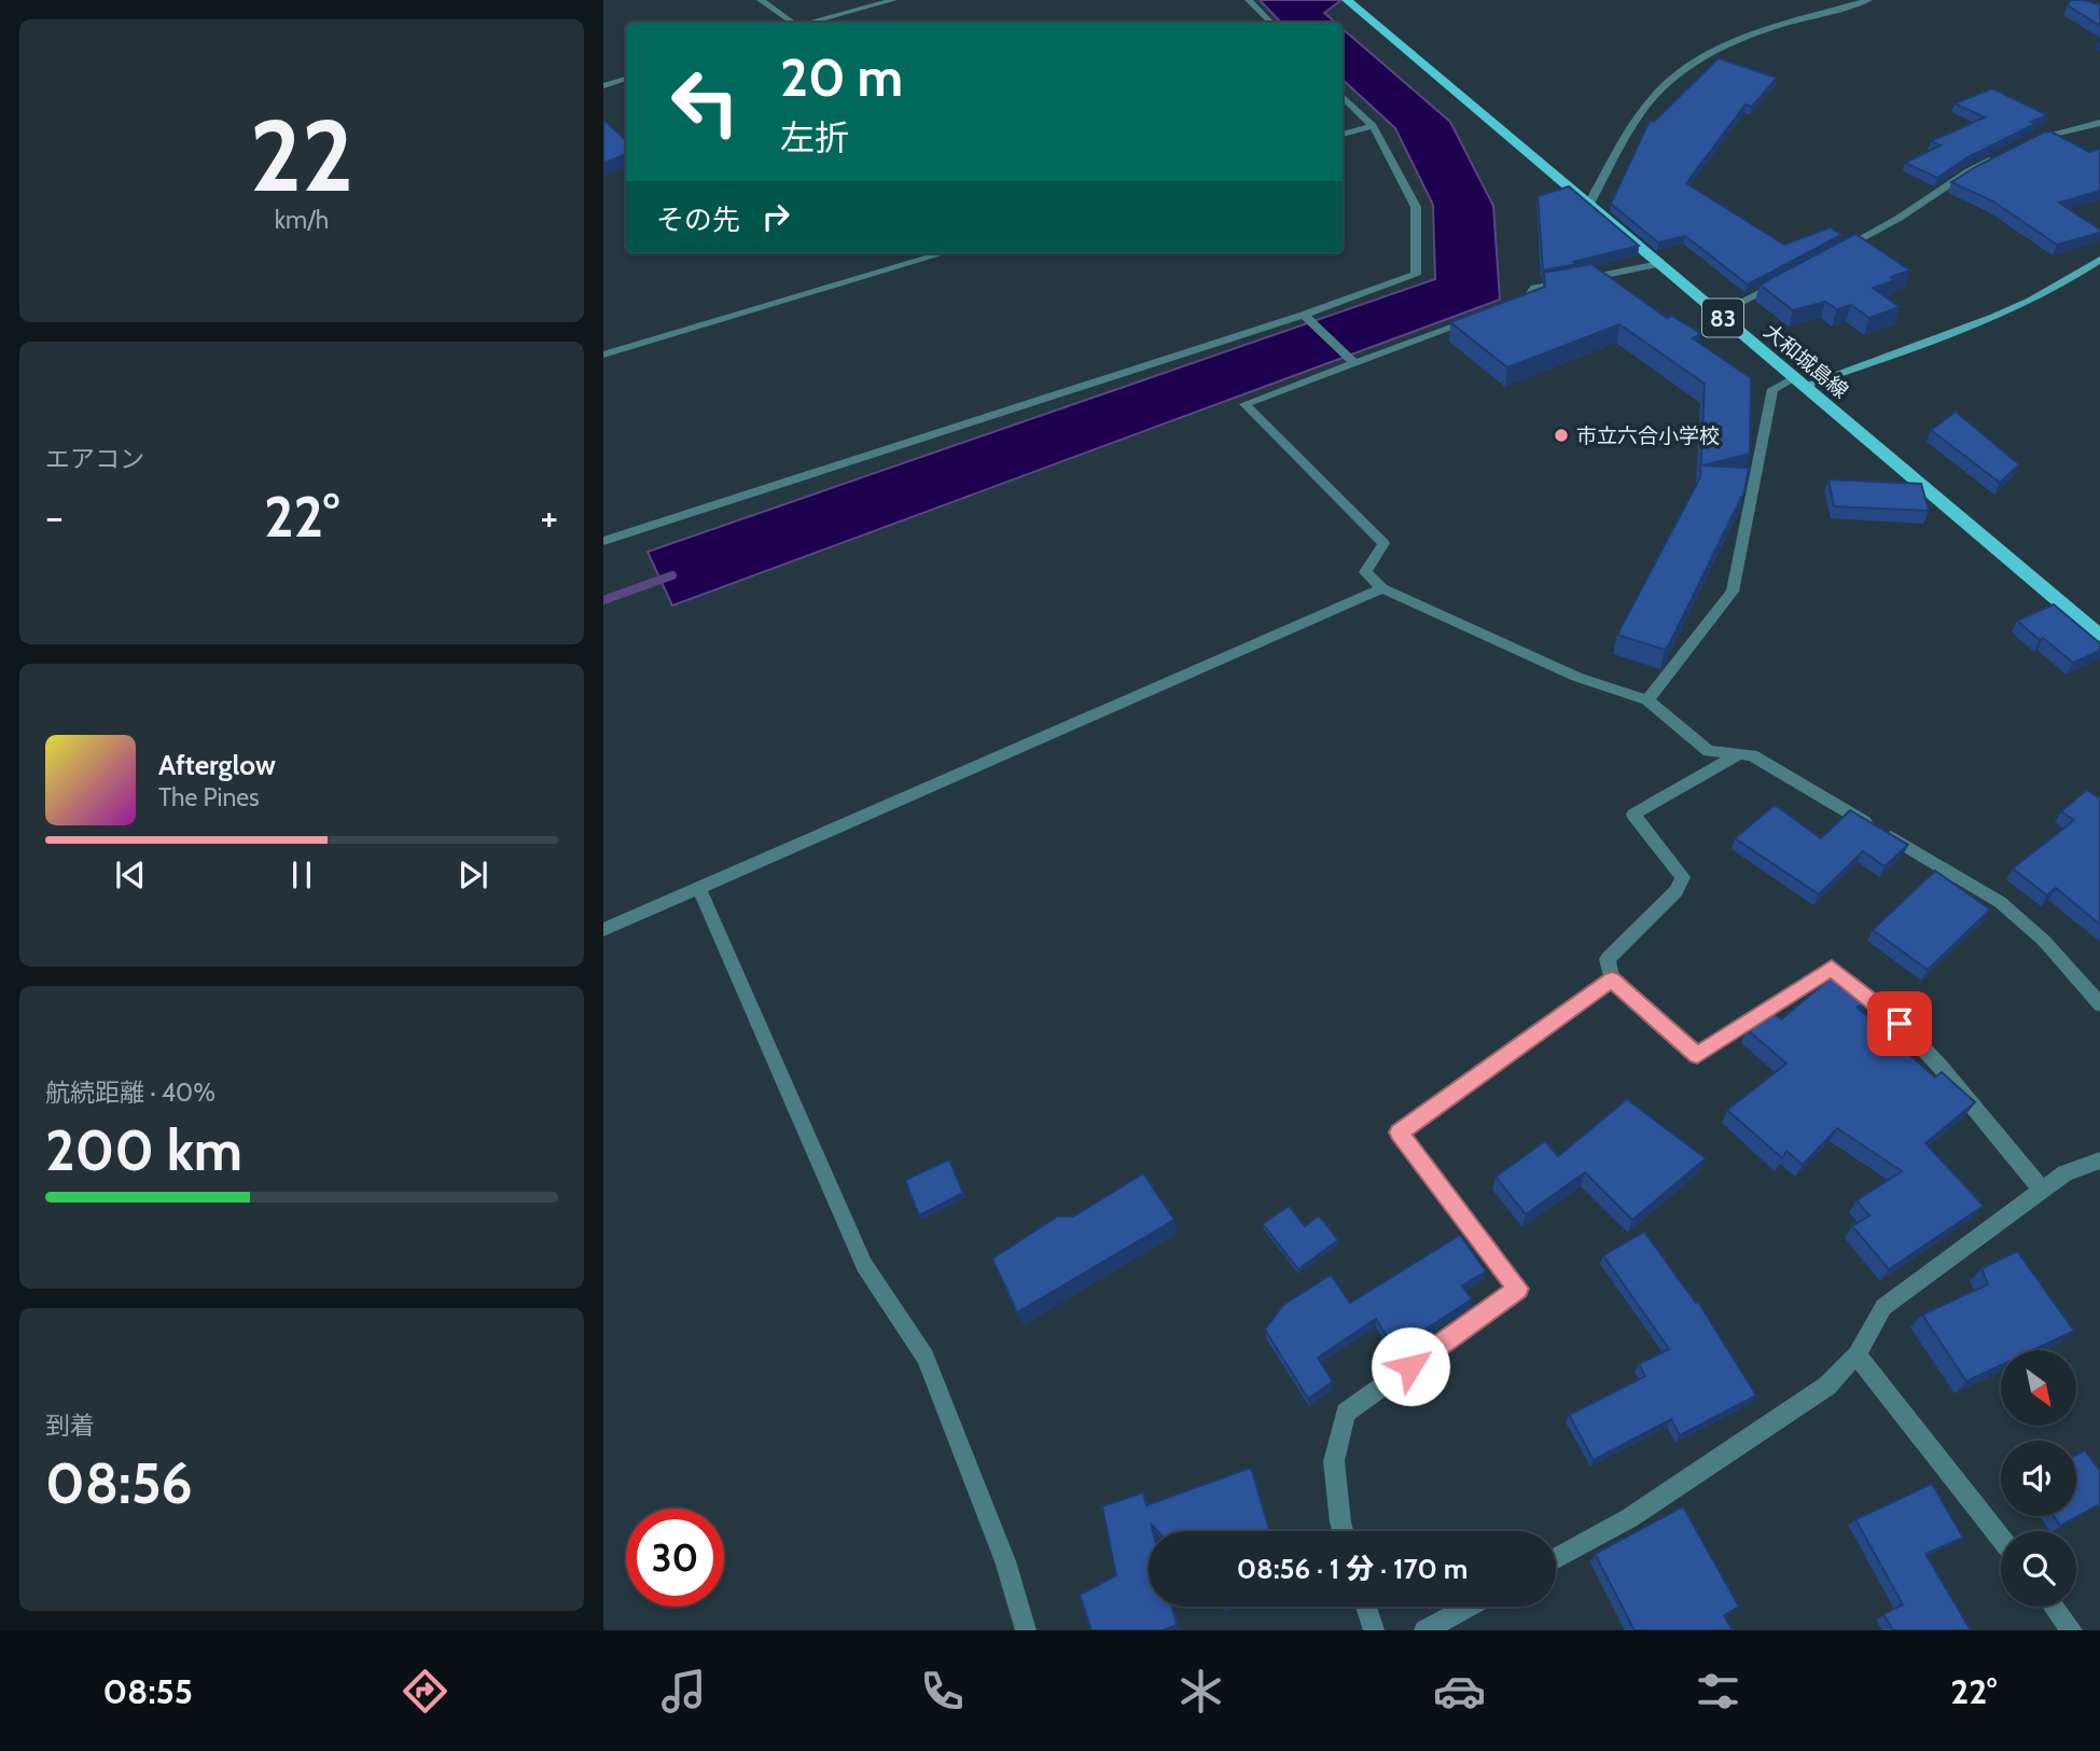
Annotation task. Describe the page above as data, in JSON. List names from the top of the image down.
{
  "streets": {
    "main road": ["83", "大和城島線"]
  },
  "places": ["市立六合小学校"],
  "north": "bottom right",
  "page": {
    "tile": [
      ["22", "km/h"],
      "エアコン",
      ["航続距離 · 40%", "200 km"],
      ["到着", "08:56"]
    ],
    "turn": ["20 m", "左折"],
    "then": "その先",
    "heat": ["−", "22°", "+"],
    "song": ["Afterglow", "The Pines"],
    "limit": "30",
    "trip": "08:56 · 1 分 · 170 m",
    "tabs": ["08:55", "22°"]
  }
}
